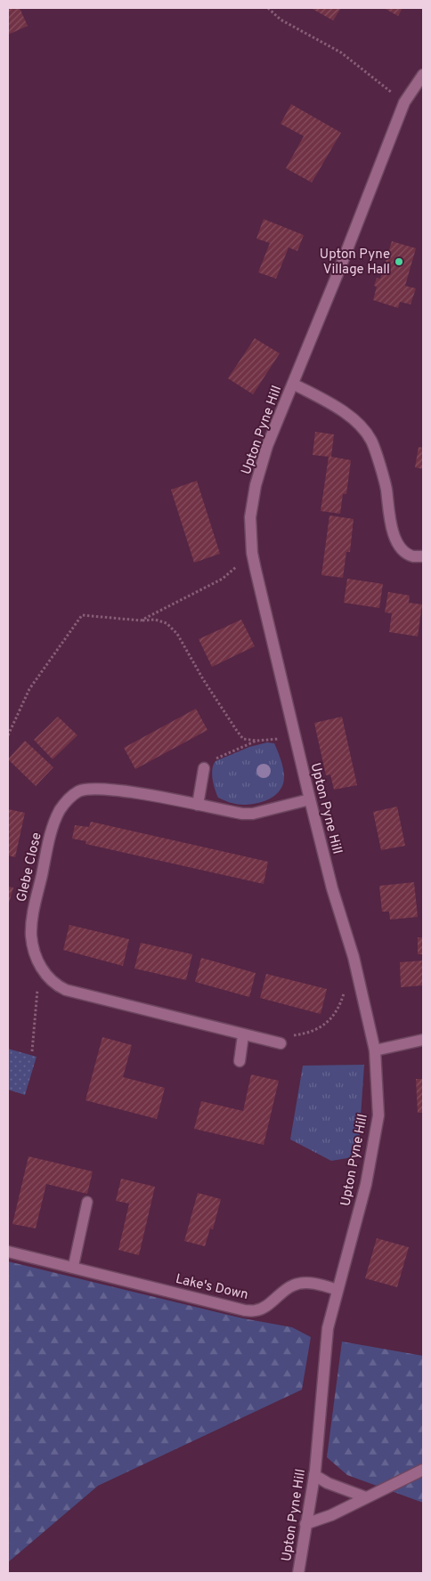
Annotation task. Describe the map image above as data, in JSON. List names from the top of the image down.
{
  "streets": {
    "street": ["Upton Pyne Hill", "Glebe Close", "Lake's Down"]
  },
  "crossings": [
    ["Upton Pyne Hill", "Glebe Close"],
    ["Upton Pyne Hill", "Lake's Down"]
  ],
  "places": ["Upton Pyne Village Hall"]
}
